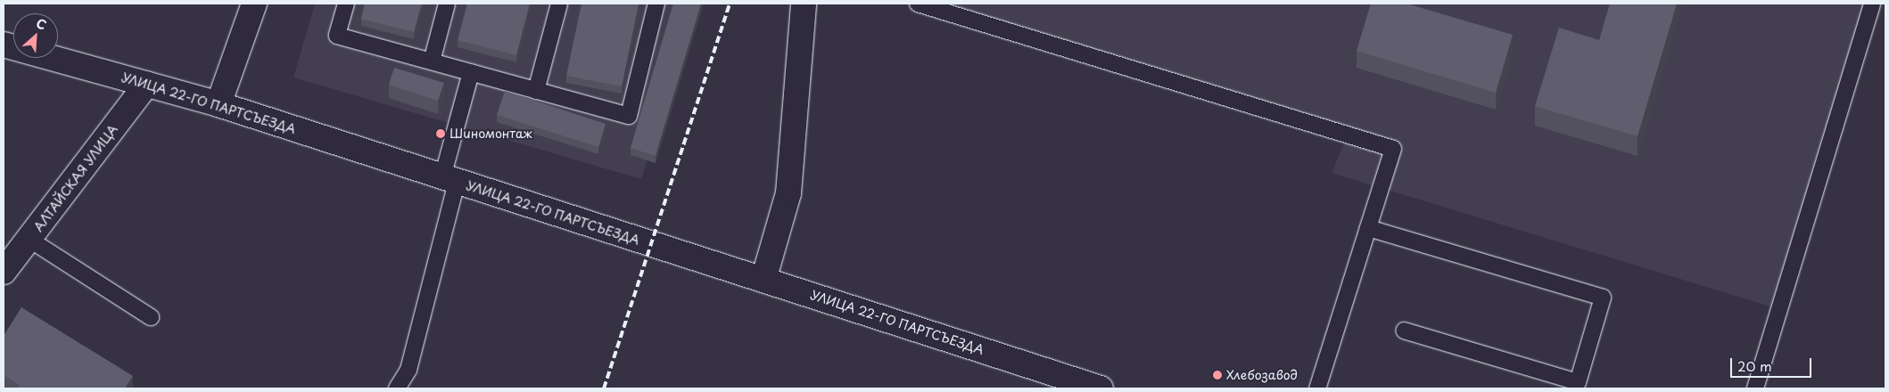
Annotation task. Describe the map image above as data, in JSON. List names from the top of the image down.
{
  "streets": {
    "main road": ["УЛИЦА 22-ГО ПАРТСЪЕЗДА", "АЛТАЙСКАЯ УЛИЦА"]
  },
  "crossings": [
    ["УЛИЦА 22-ГО ПАРТСЪЕЗДА", "АЛТАЙСКАЯ УЛИЦА"]
  ],
  "places": ["Шиномонтаж", "Хлебозавод"],
  "scale_bar": "20 m",
  "north": "top right"
}
